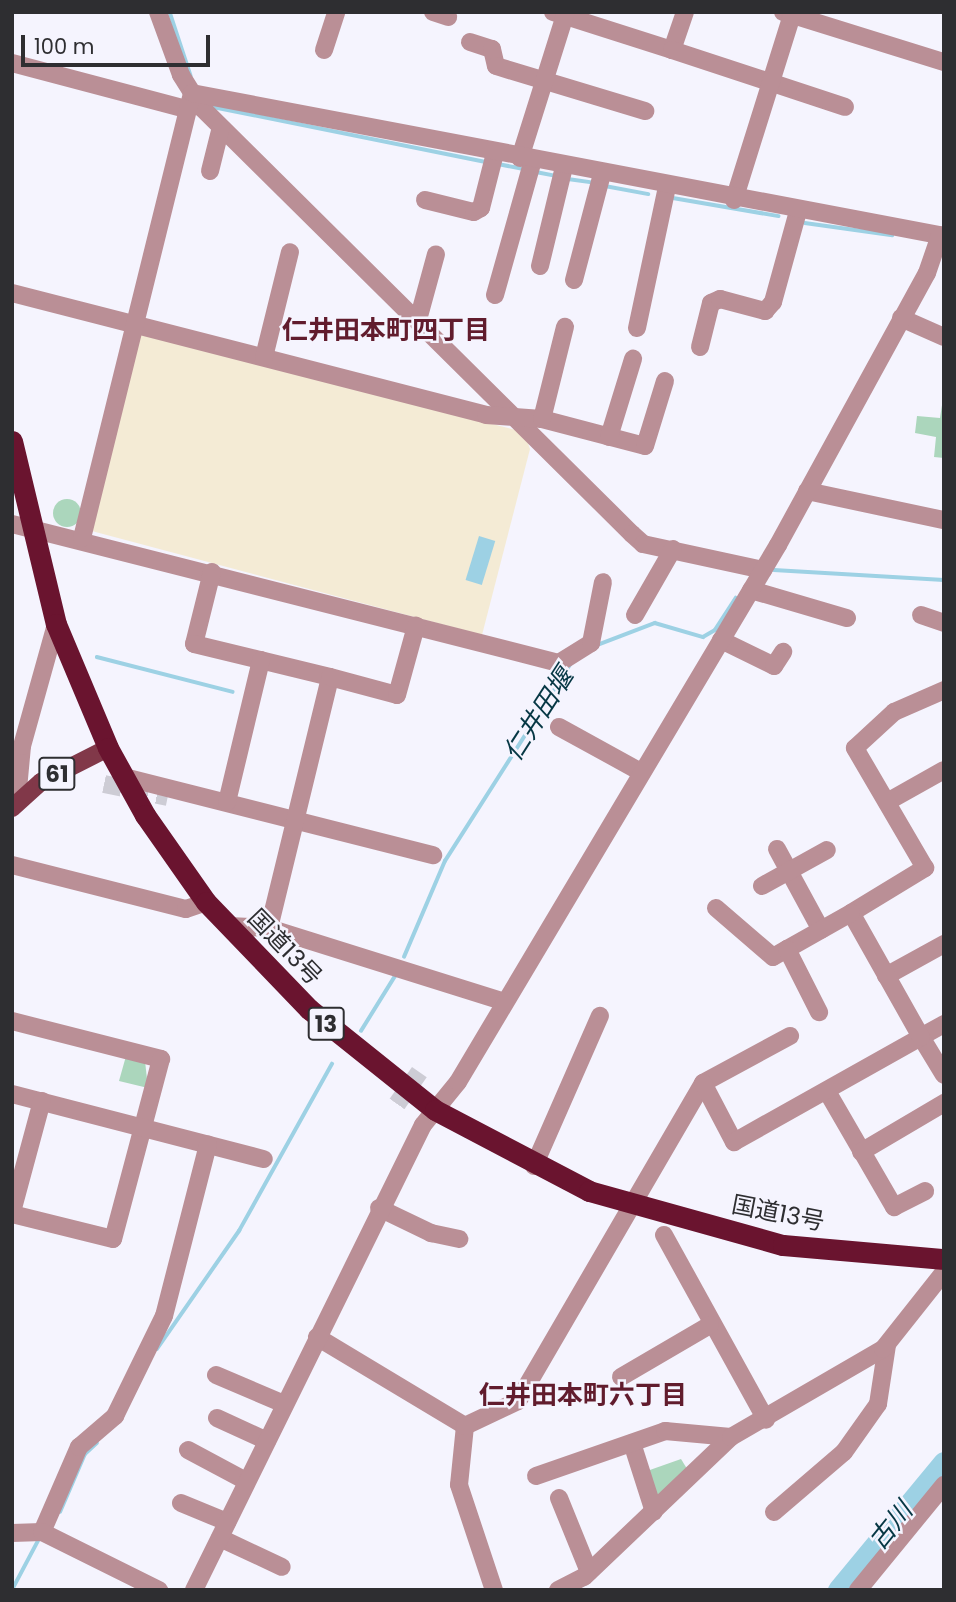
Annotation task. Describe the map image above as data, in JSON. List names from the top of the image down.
{
  "streets": {
    "highway": ["国道13号", "13"],
    "main road": ["61"]
  },
  "crossings": [
    ["61", "国道13号"]
  ],
  "districts": ["仁井田本町四丁目", "仁井田本町六丁目"],
  "water": ["仁井田堰", "古川"],
  "scale_bar": "100 m"
}
